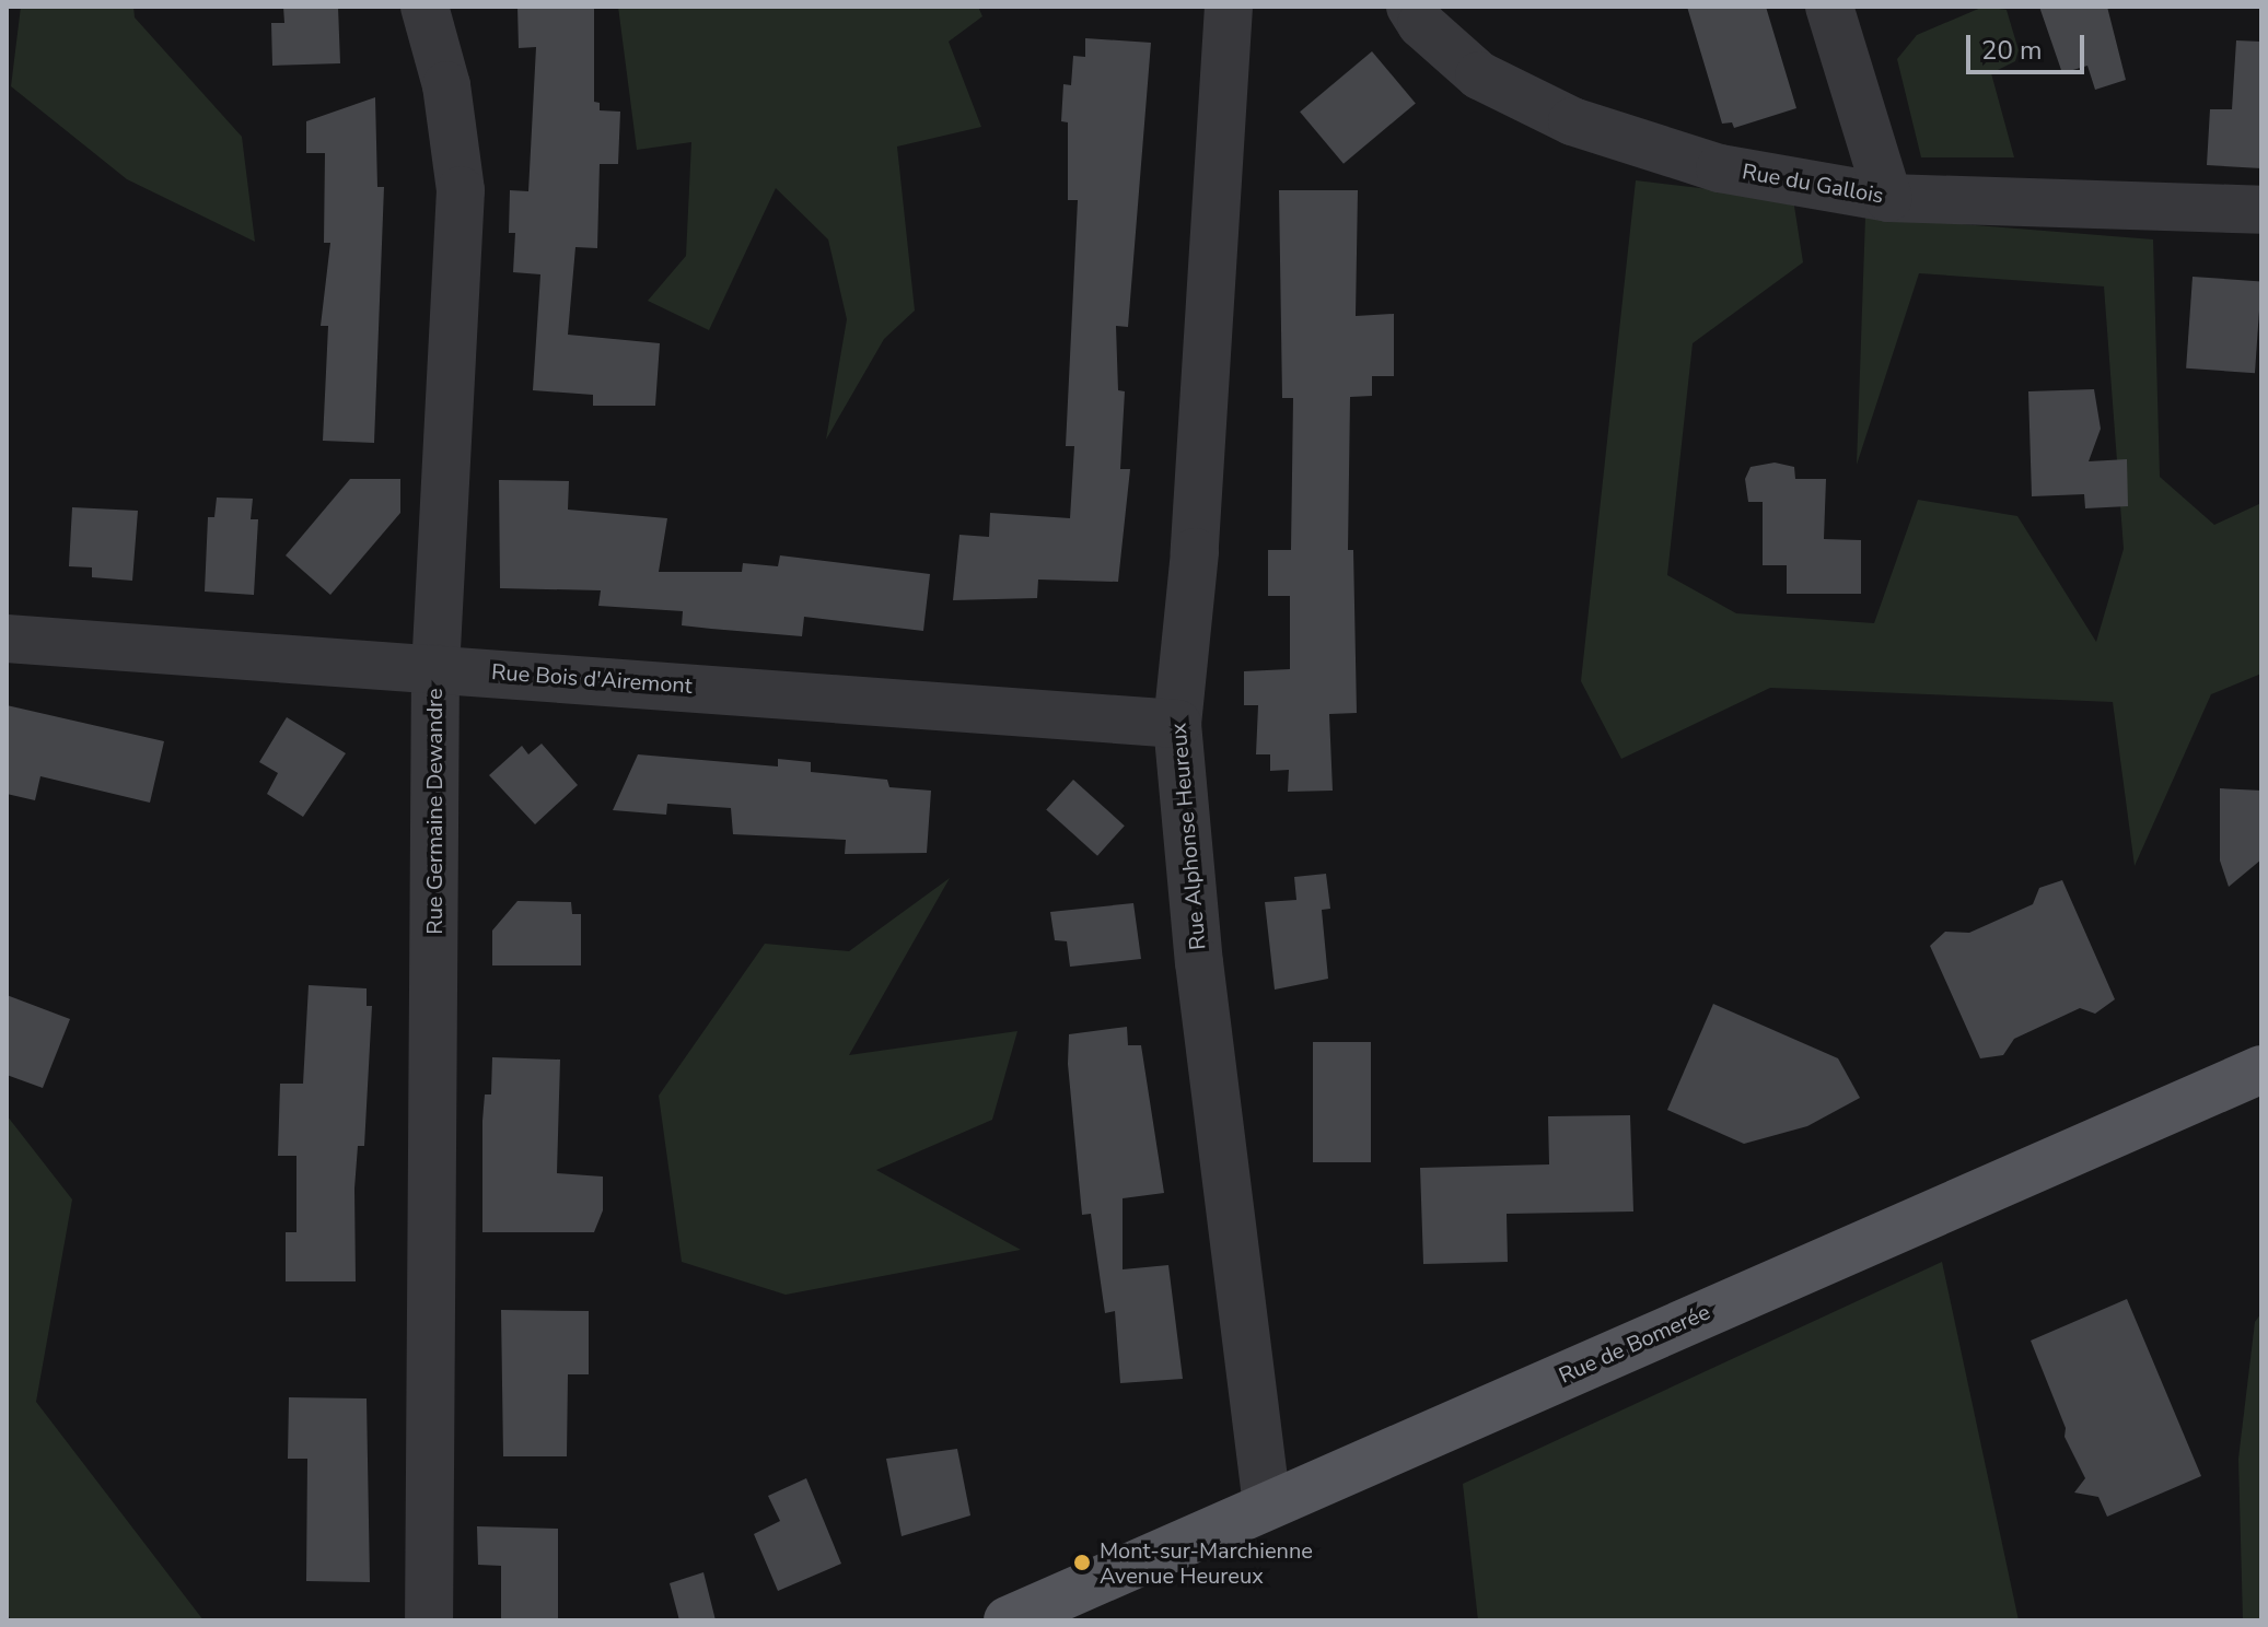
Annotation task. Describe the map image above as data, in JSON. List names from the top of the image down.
{
  "streets": {
    "main road": ["Rue de Bomerée"],
    "street": [
      "Rue du Gallois",
      "Rue Bois d'Airemont",
      "Rue Germaine Dewandre",
      "Rue Alphonse Heureux"
    ]
  },
  "crossings": [
    ["Rue Bois d'Airemont", "Rue Germaine Dewandre"],
    ["Rue Bois d'Airemont", "Rue Alphonse Heureux"],
    ["Rue Alphonse Heureux", "Rue de Bomerée"]
  ],
  "places": ["Mont-sur-Marchienne Avenue Heureux"],
  "scale_bar": "20 m"
}
